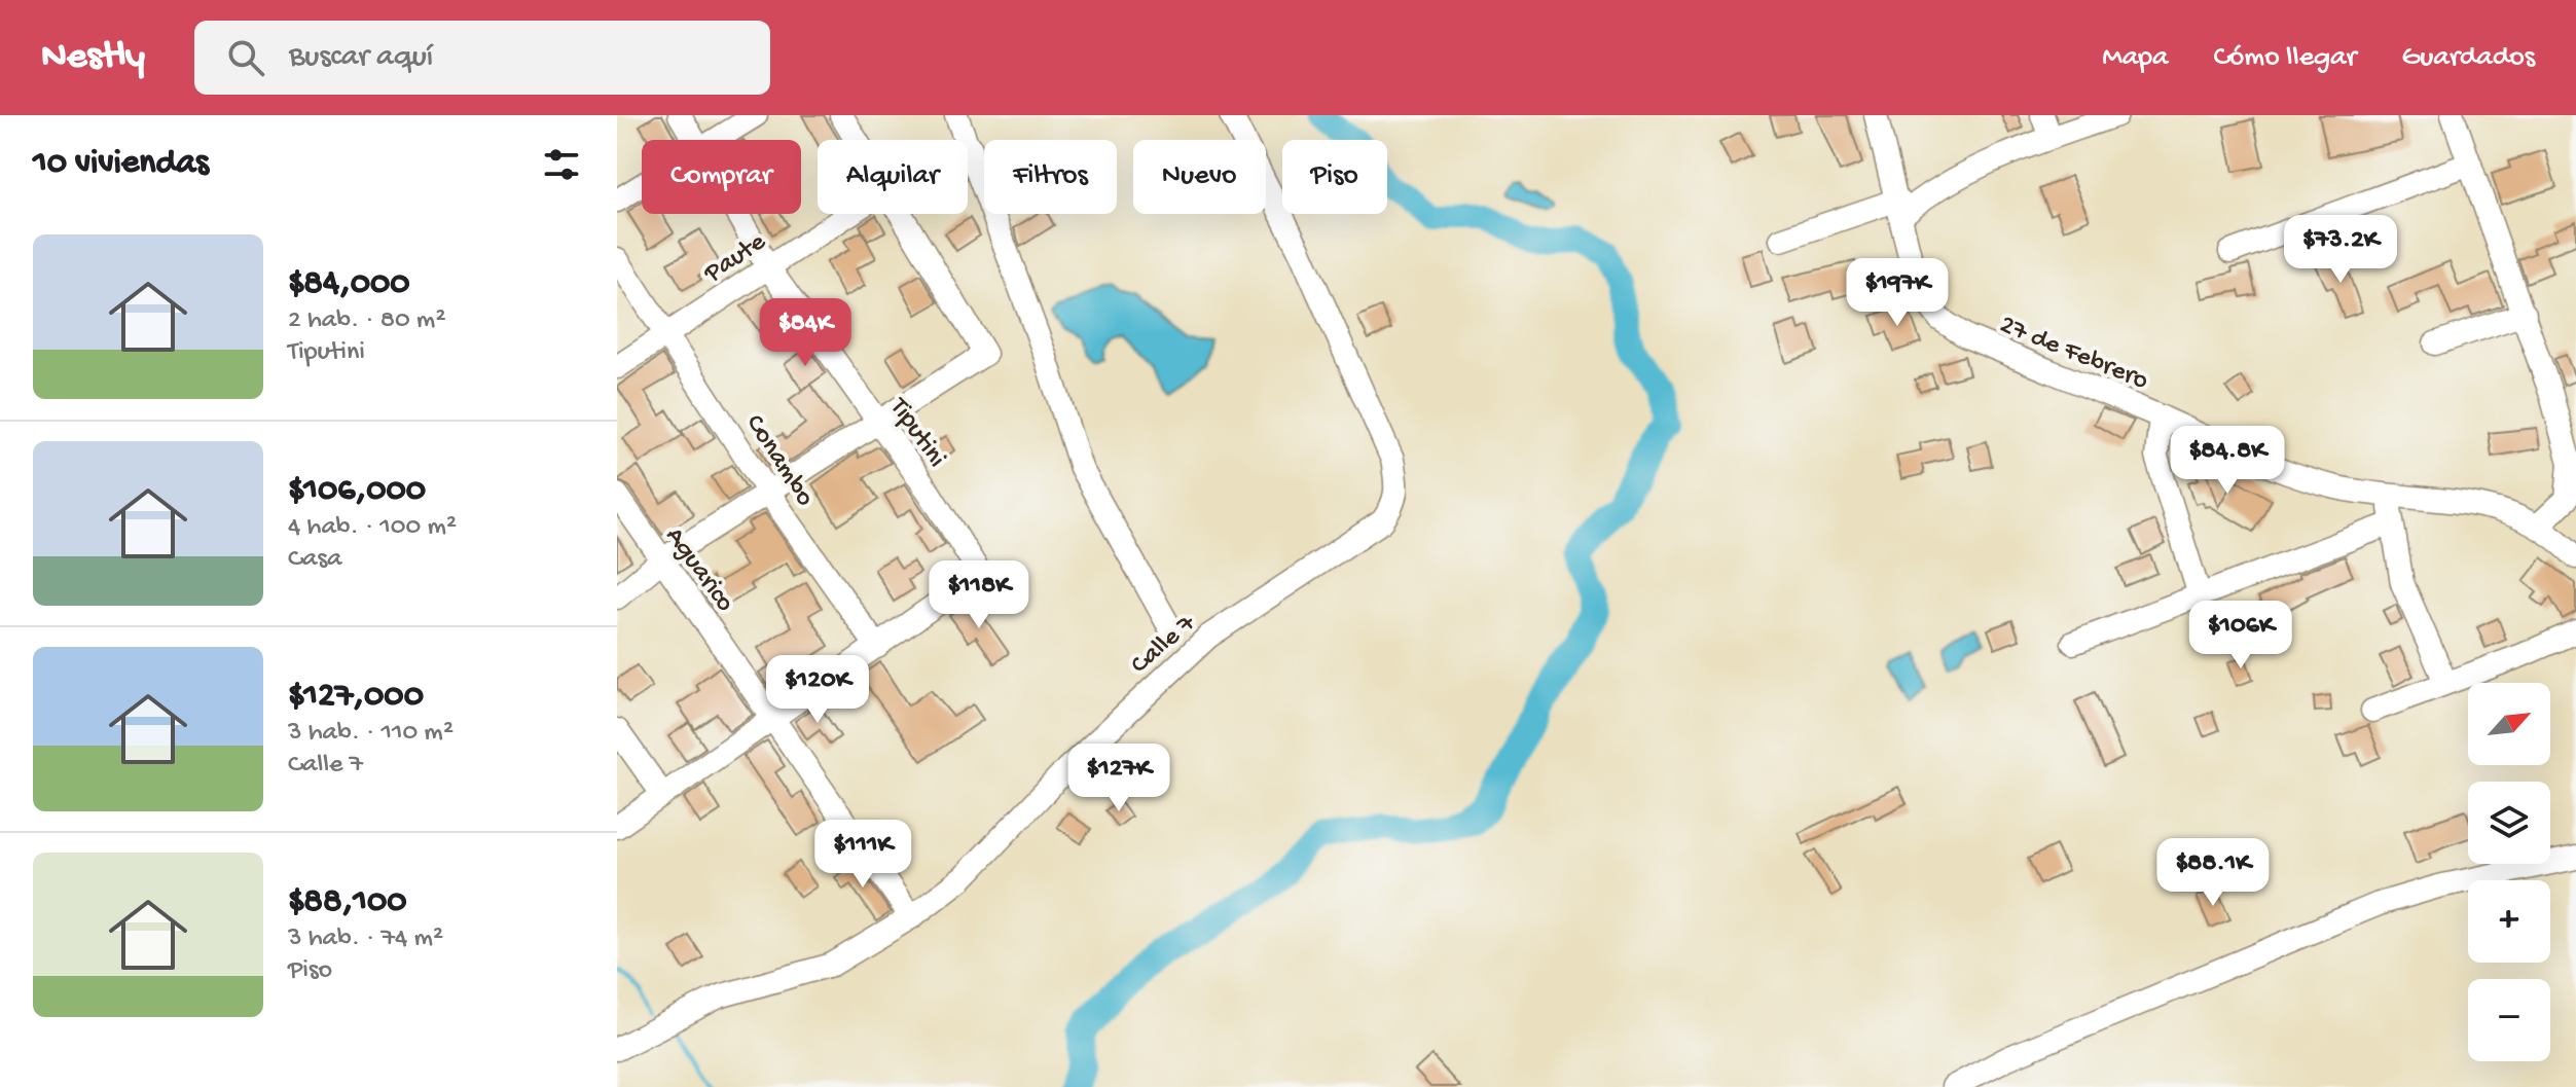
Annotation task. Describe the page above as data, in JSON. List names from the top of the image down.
{
  "streets": {
    "street": [
      "Paute",
      "27 de Febrero",
      "Tiputini",
      "Conambo",
      "Aguarico",
      "Calle 7"
    ]
  },
  "crossings": [
    ["Paute", "Tiputini"],
    ["Paute", "Conambo"],
    ["Tiputini", "Conambo"],
    ["Aguarico", "Calle 7"]
  ],
  "north": "top right",
  "page": {
    "header": "Nestly",
    "search": "Buscar aquí",
    "nav": ["Mapa", "Cómo llegar", "Guardados"],
    "heading": "10 viviendas",
    "chip": [
      "Comprar",
      "Alquilar",
      "Filtros",
      "Nuevo",
      "Piso"
    ],
    "list": [
      {
        "name": "$84,000",
        "note": "2 hab. · 80 m² · Tiputini"
      },
      {
        "name": "$106,000",
        "note": "4 hab. · 100 m² · Casa"
      },
      {
        "name": "$127,000",
        "note": "3 hab. · 110 m² · Calle 7"
      },
      {
        "name": "$88,100",
        "note": "3 hab. · 74 m² · Piso"
      }
    ],
    "price": [
      "$73.2K",
      "$197K",
      "$84K",
      "$84.8K",
      "$118K",
      "$106K",
      "$120K",
      "$127K",
      "$111K",
      "$88.1K"
    ],
    "map_buttons": ["+", "−"]
  }
}
